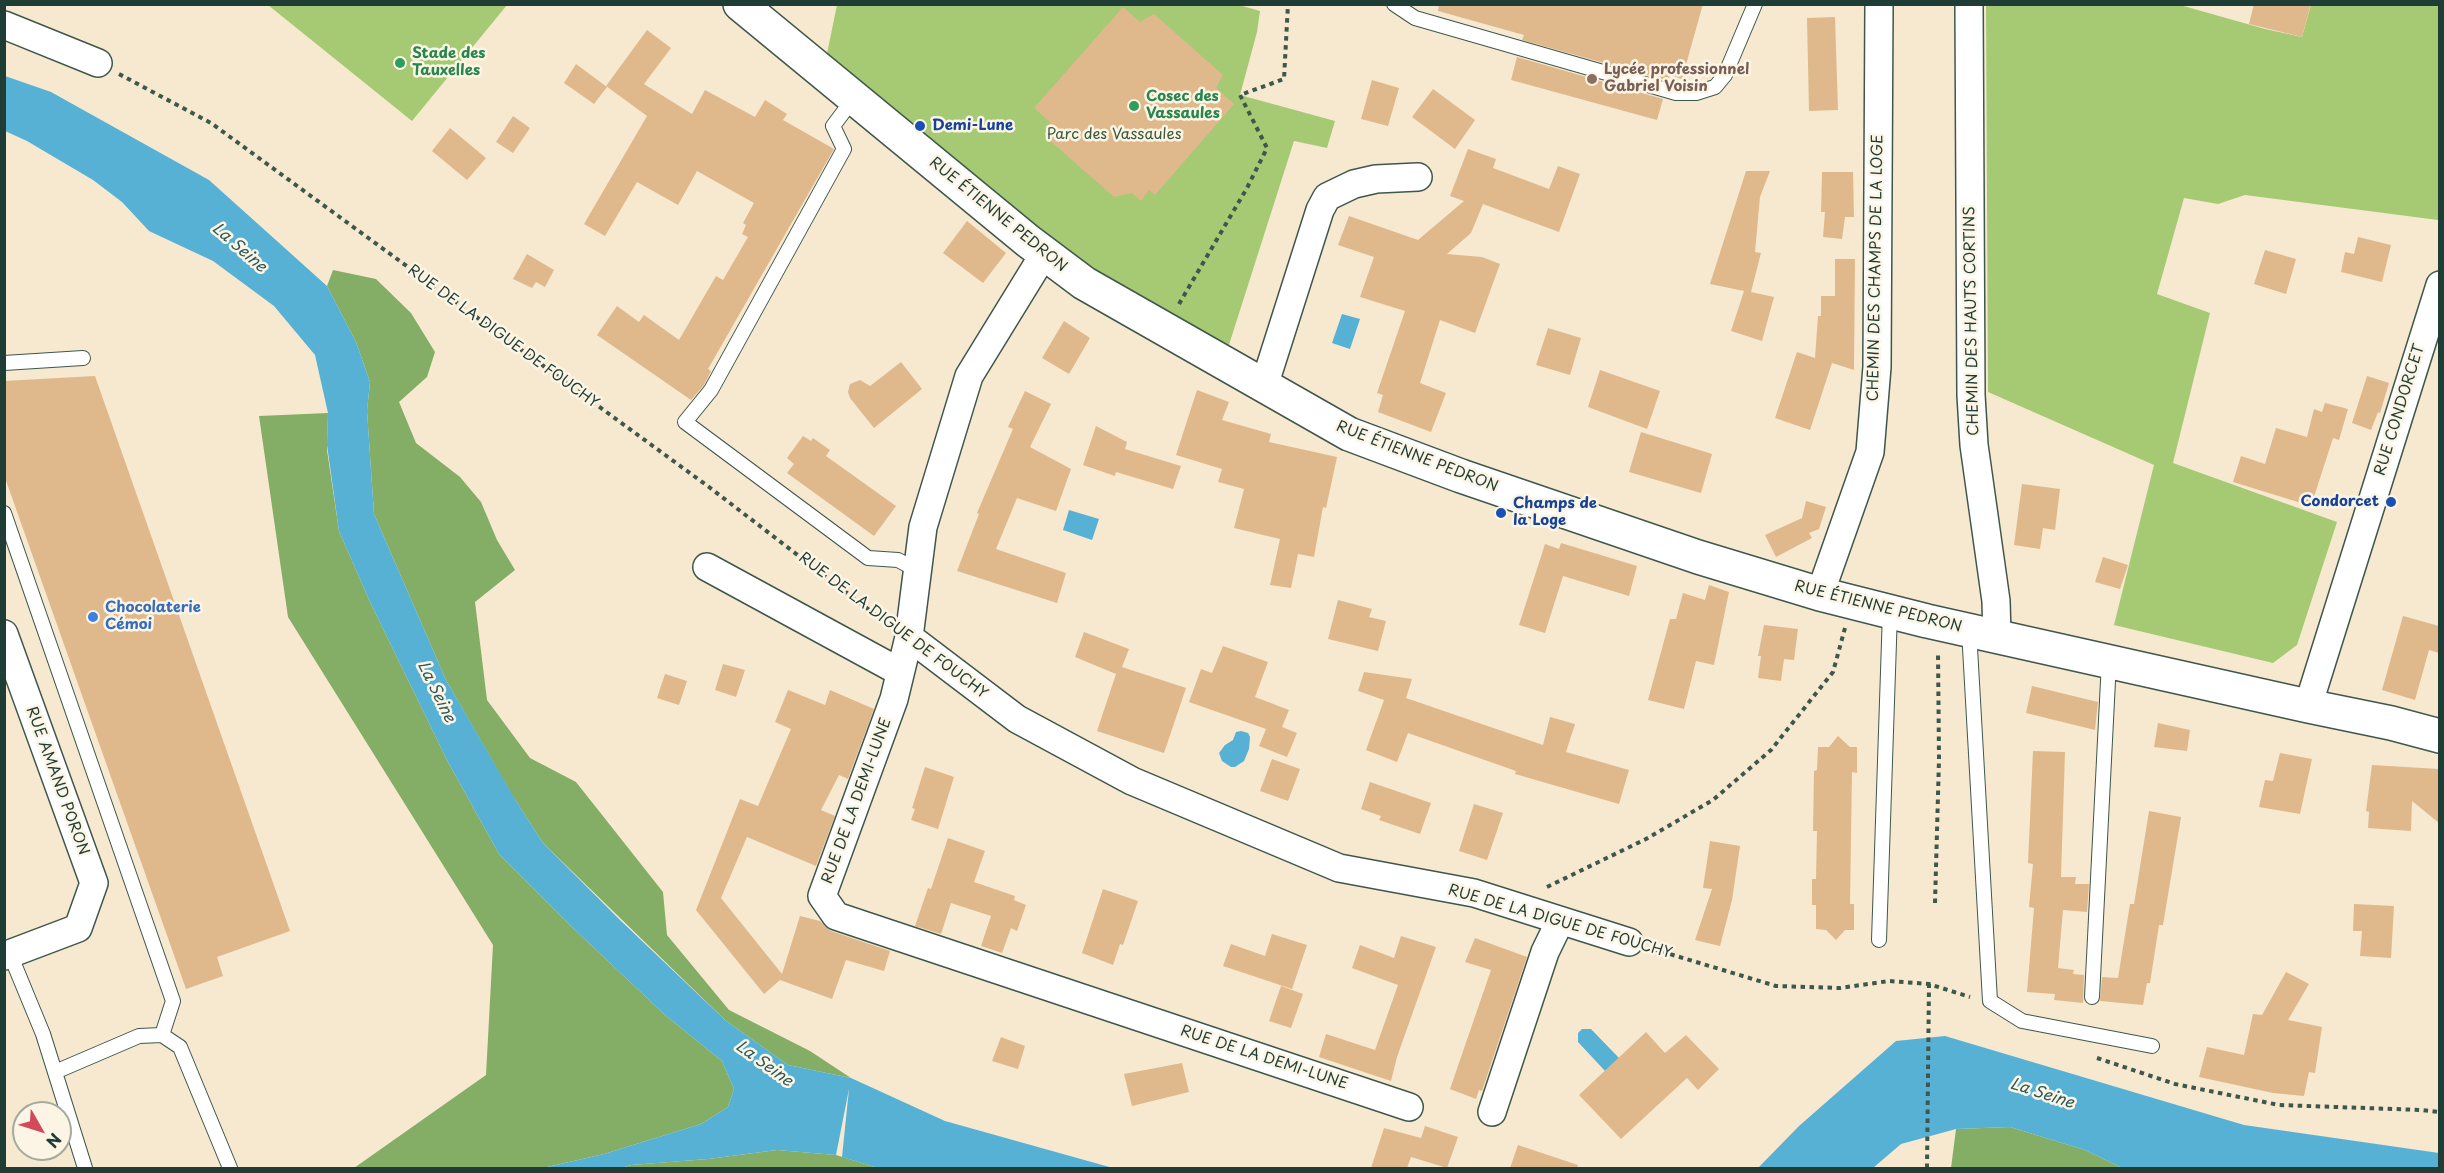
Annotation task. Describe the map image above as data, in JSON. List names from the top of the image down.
{
  "streets": {
    "street": [
      "RUE ÉTIENNE PEDRON",
      "CHEMIN DES CHAMPS DE LA LOGE",
      "CHEMIN DES HAUTS CORTINS",
      "RUE DE LA DIGUE DE FOUCHY",
      "RUE CONDORCET",
      "RUE AMAND PORON",
      "RUE DE LA DEMI-LUNE"
    ]
  },
  "crossings": [
    ["RUE ÉTIENNE PEDRON", "CHEMIN DES CHAMPS DE LA LOGE"],
    ["RUE ÉTIENNE PEDRON", "CHEMIN DES HAUTS CORTINS"],
    ["RUE ÉTIENNE PEDRON", "RUE CONDORCET"],
    ["RUE ÉTIENNE PEDRON", "RUE DE LA DEMI-LUNE"],
    ["RUE DE LA DIGUE DE FOUCHY", "RUE DE LA DEMI-LUNE"]
  ],
  "water": ["La Seine"],
  "parks": ["Parc des Vassaules"],
  "places": [
    "Stade des Tauxelles",
    "Lycée professionnel Gabriel Voisin",
    "Cosec des Vassaules",
    "Demi-Lune",
    "Condorcet",
    "Champs de la Loge",
    "Chocolaterie Cémoi"
  ],
  "north": "bottom right"
}
